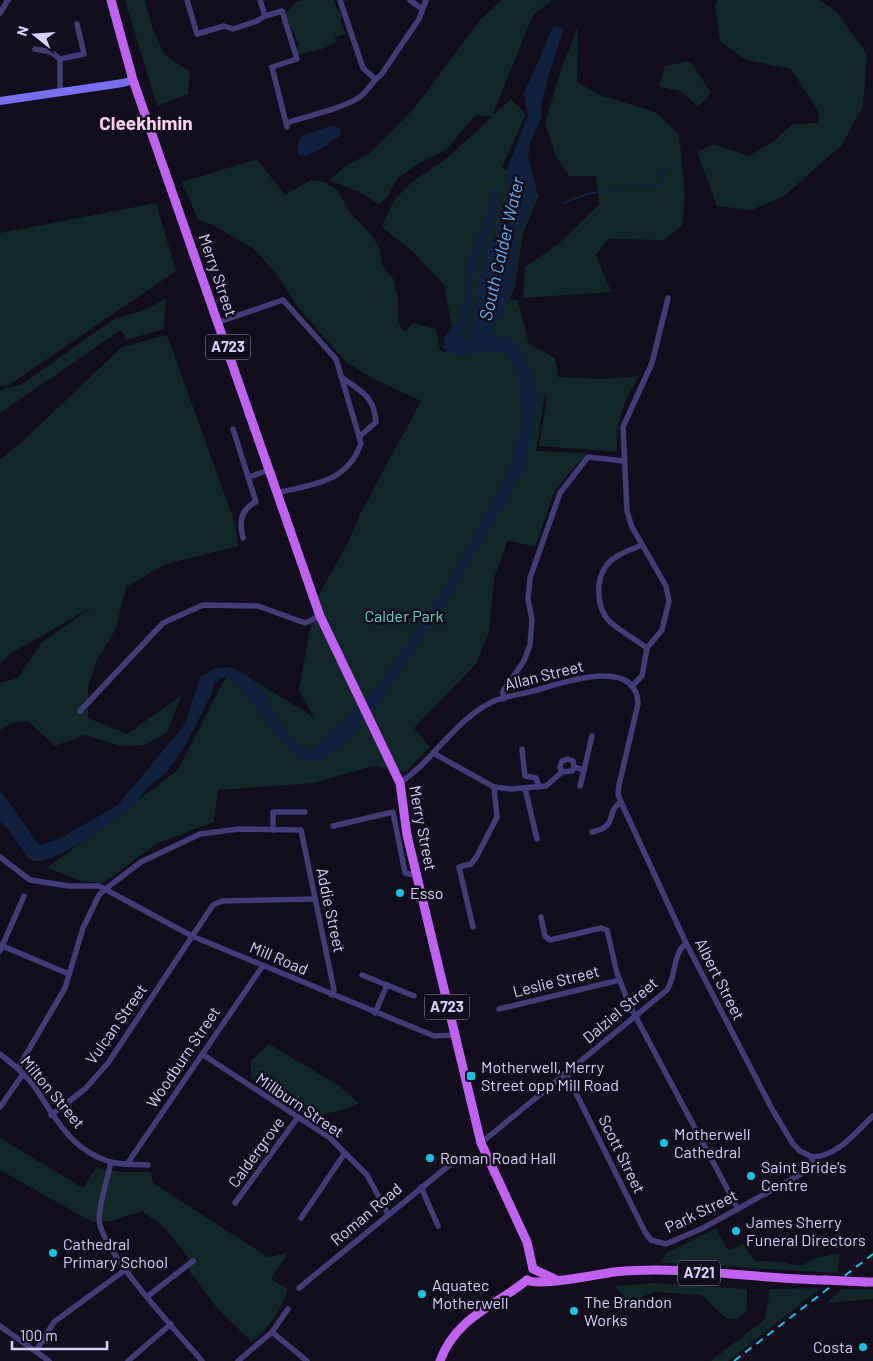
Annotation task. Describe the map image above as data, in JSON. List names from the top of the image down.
{
  "streets": {
    "main road": ["Merry Street", "A723", "A721"],
    "street": [
      "Allan Street",
      "Addie Street",
      "Mill Road",
      "Albert Street",
      "Leslie Street",
      "Dalziel Street",
      "Vulcan Street",
      "Woodburn Street",
      "Milton Street",
      "Millburn Street",
      "Caldergrove",
      "Scott Street",
      "Park Street",
      "Roman Road"
    ]
  },
  "crossings": [
    ["Merry Street", "Allan Street"],
    ["Merry Street", "Mill Road"],
    ["Merry Street", "Dalziel Street"],
    ["Merry Street", "A721"],
    ["Addie Street", "Mill Road"],
    ["Addie Street", "Vulcan Street"],
    ["Mill Road", "Vulcan Street"],
    ["Mill Road", "Woodburn Street"],
    ["Albert Street", "Dalziel Street"],
    ["Albert Street", "Park Street"],
    ["Dalziel Street", "Scott Street"],
    ["Vulcan Street", "Milton Street"],
    ["Woodburn Street", "Milton Street"],
    ["Woodburn Street", "Millburn Street"],
    ["Millburn Street", "Caldergrove"],
    ["Millburn Street", "Roman Road"],
    ["Scott Street", "Park Street"]
  ],
  "districts": ["Cleekhimin"],
  "water": ["South Calder Water"],
  "parks": ["Calder Park"],
  "places": {
    "other": [
      "Esso",
      "Motherwell Cathedral",
      "Roman Road Hall",
      "Saint Bride's Centre",
      "James Sherry Funeral Directors",
      "Cathedral Primary School",
      "Aquatec Motherwell",
      "The Brandon Works",
      "Costa"
    ],
    "transit": ["Motherwell, Merry Street opp Mill Road"]
  },
  "scale_bar": "100 m",
  "north": "left"
}
